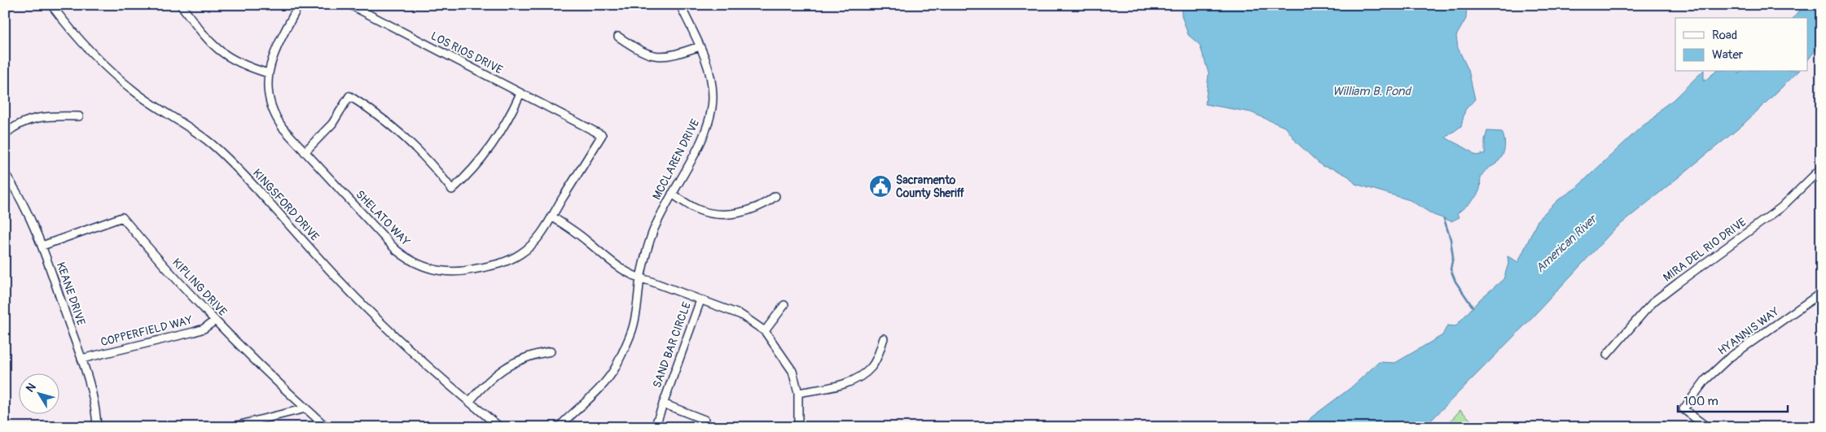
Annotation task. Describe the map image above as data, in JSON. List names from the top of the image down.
{
  "streets": {
    "street": [
      "LOS RIOS DRIVE",
      "MCCLAREN DRIVE",
      "KINGSFORD DRIVE",
      "SHELATO WAY",
      "MIRA DEL RIO DRIVE",
      "KIPLING DRIVE",
      "KEANE DRIVE",
      "COPPERFIELD WAY",
      "HYANNIS WAY",
      "SAND BAR CIRCLE"
    ]
  },
  "crossings": [
    ["LOS RIOS DRIVE", "SHELATO WAY"],
    ["KIPLING DRIVE", "KEANE DRIVE"],
    ["KIPLING DRIVE", "COPPERFIELD WAY"],
    ["KEANE DRIVE", "COPPERFIELD WAY"]
  ],
  "water": ["William B. Pond", "American River"],
  "places": {
    "public building": ["Sacramento County Sheriff"]
  },
  "legend": ["Road", "Water"],
  "scale_bar": "100 m",
  "north": "top left"
}
